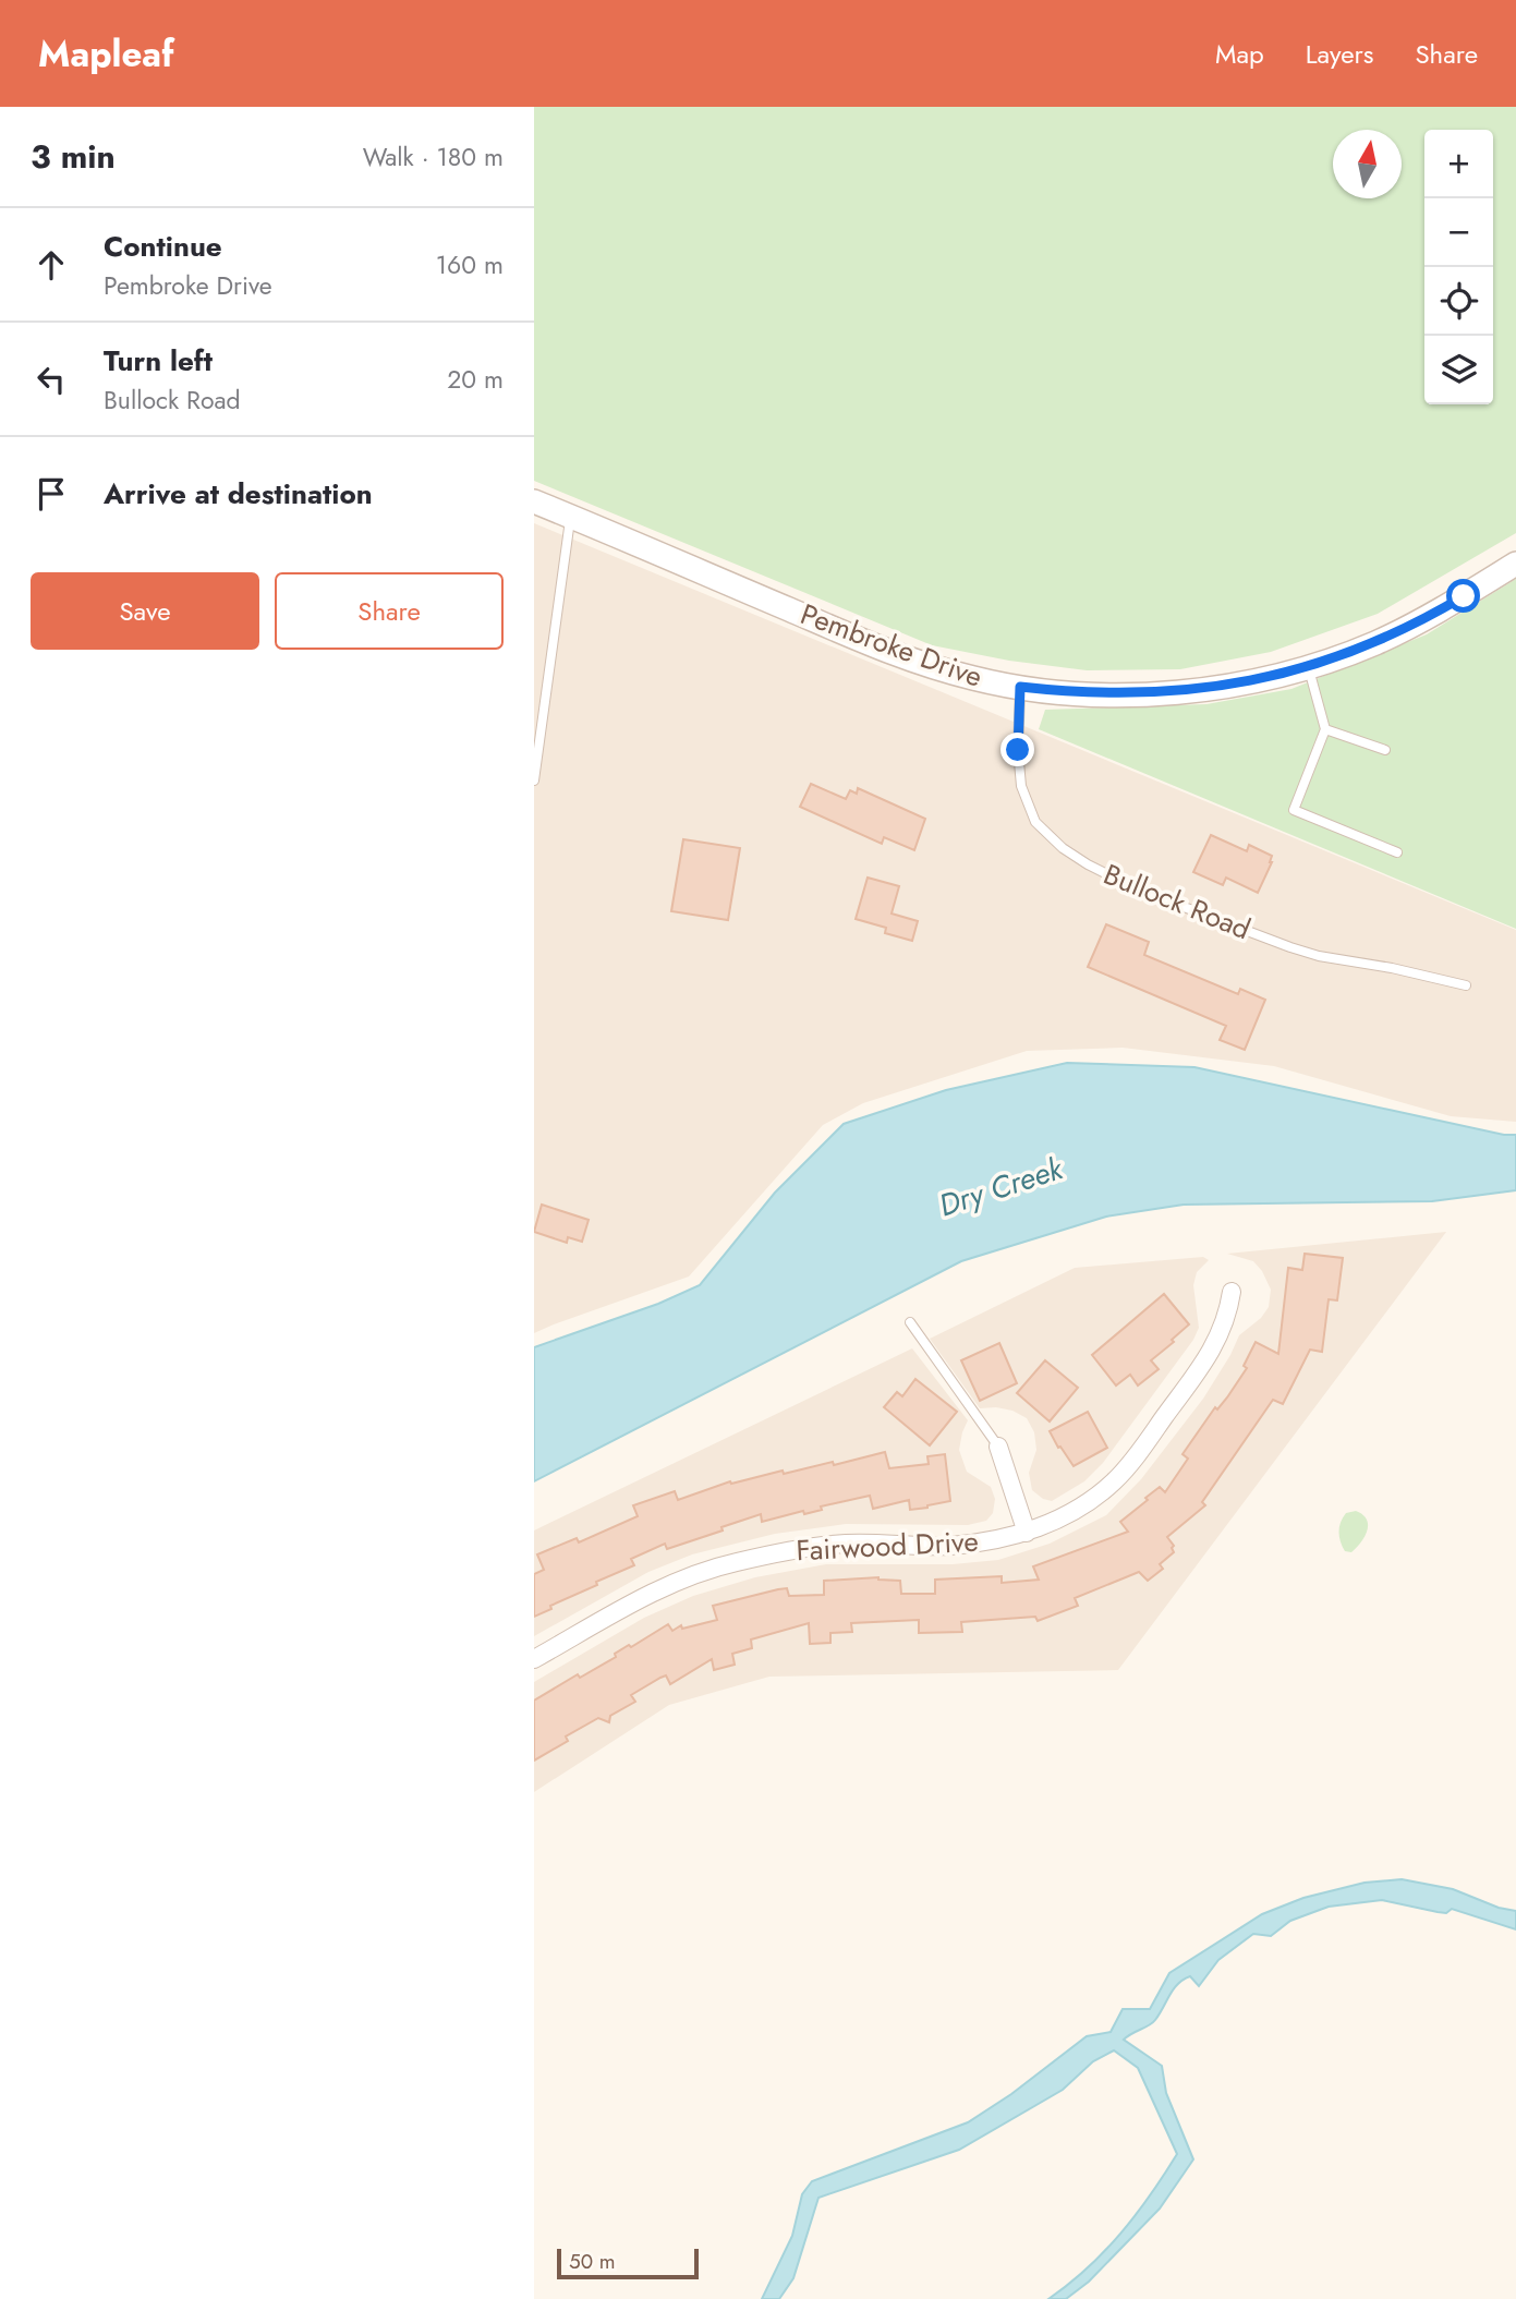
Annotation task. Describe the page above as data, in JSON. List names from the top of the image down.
{
  "streets": {
    "street": ["Pembroke Drive", "Fairwood Drive"],
    "lane": ["Bullock Road"]
  },
  "crossings": [
    ["Pembroke Drive", "Bullock Road"]
  ],
  "water": ["Dry Creek"],
  "scale_bar": "50 m",
  "north": "top",
  "page": {
    "header": "Mapleaf",
    "nav": ["Map", "Layers", "Share"],
    "heading": ["3 min", "Walk · 180 m"],
    "map_buttons": ["+", "−"],
    "list": [
      ["Continue", "Pembroke Drive", "160 m"],
      ["Turn left", "Bullock Road", "20 m"],
      "Arrive at destination"
    ],
    "buttons": ["Save", "Share"],
    "scale": "50 m"
  }
}
